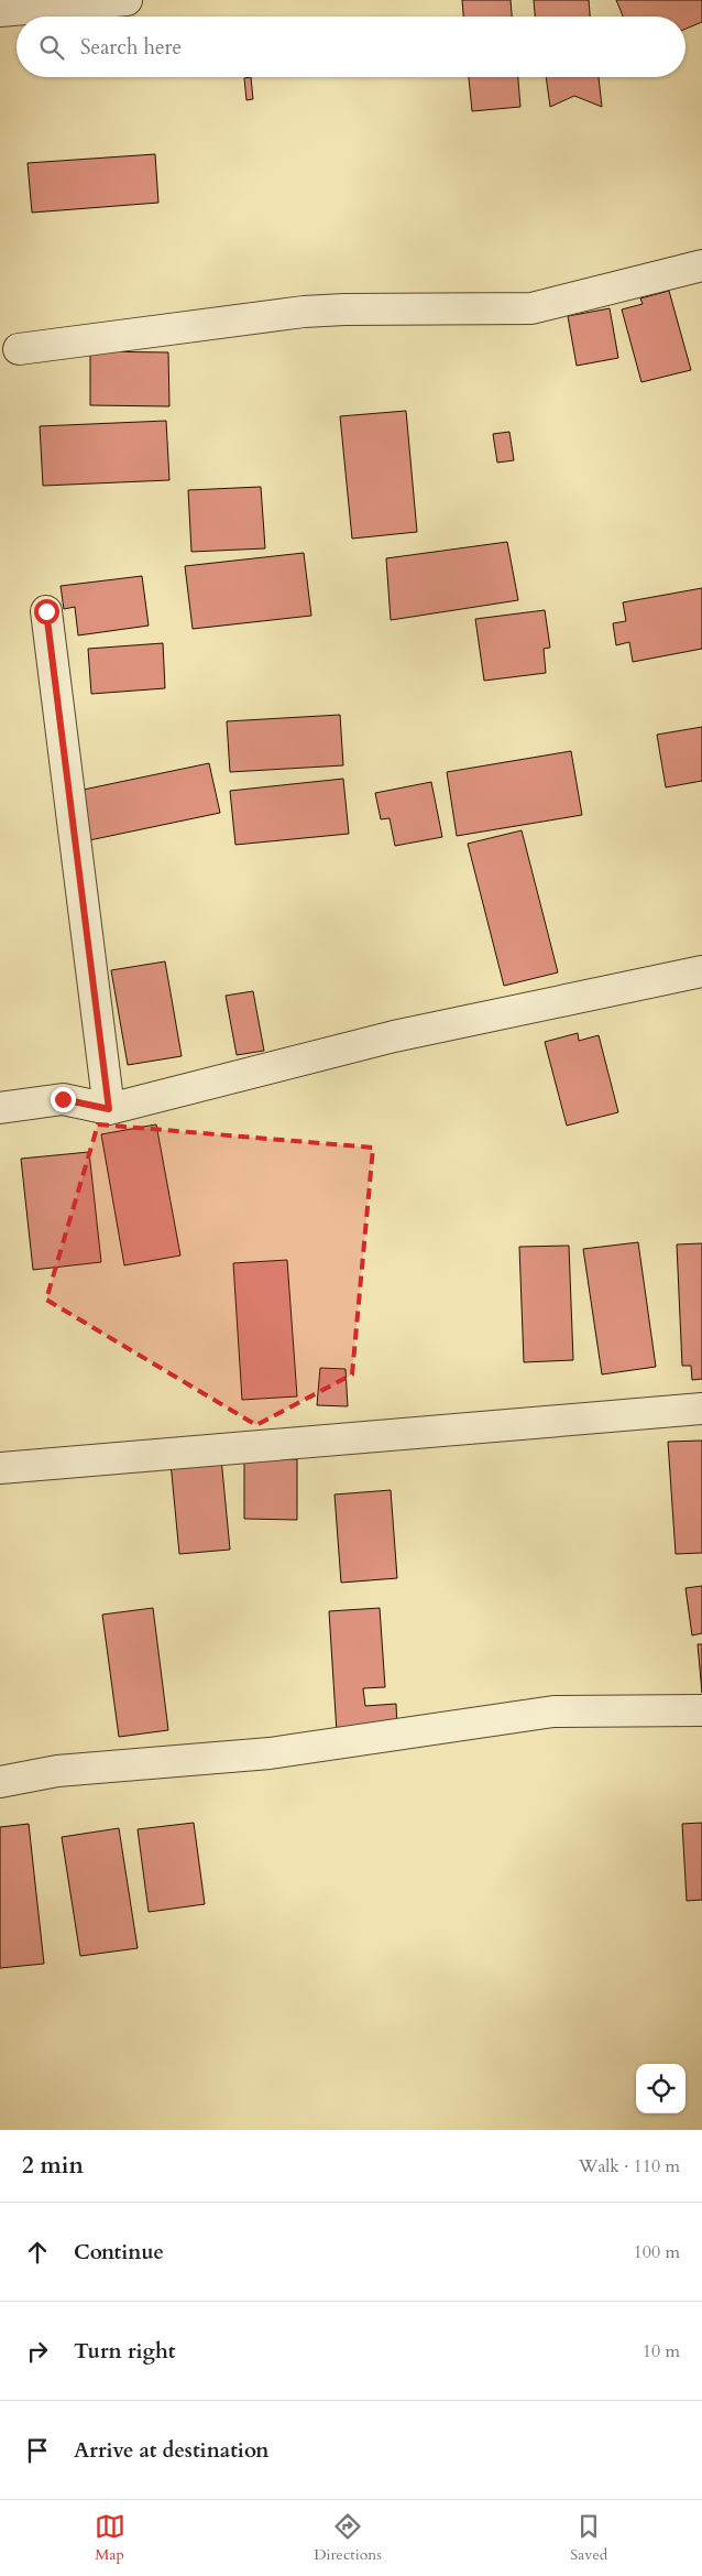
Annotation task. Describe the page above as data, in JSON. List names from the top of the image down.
{
  "page": {
    "search": "Search here",
    "heading": ["2 min", "Walk · 110 m"],
    "list": [
      ["Continue", "100 m"],
      ["Turn right", "10 m"],
      "Arrive at destination"
    ],
    "nav": ["Map", "Directions", "Saved"]
  }
}
